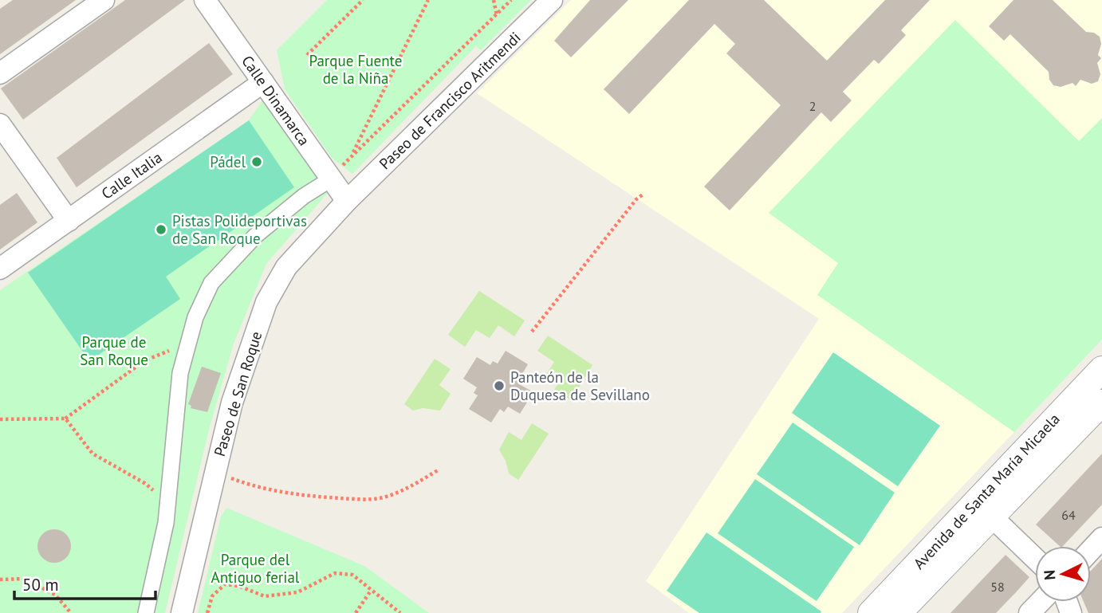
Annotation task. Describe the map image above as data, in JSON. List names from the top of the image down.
{
  "streets": {
    "street": [
      "Calle Dinamarca",
      "Paseo de Francisco Aritmendi",
      "Calle Italia",
      "Paseo de San Roque",
      "Avenida de Santa María Micaela"
    ]
  },
  "crossings": [
    ["Calle Dinamarca", "Paseo de Francisco Aritmendi"],
    ["Calle Dinamarca", "Calle Italia"],
    ["Calle Dinamarca", "Paseo de San Roque"],
    ["Paseo de Francisco Aritmendi", "Paseo de San Roque"]
  ],
  "parks": ["Parque Fuente de la Niña", "Parque de San Roque", "Parque del Antiguo ferial"],
  "places": ["Pádel", "Pistas Polideportivas de San Roque", "Panteón de la Duquesa de Sevillano"],
  "house_numbers": ["2", "64", "58"],
  "scale_bar": "50 m",
  "north": "left"
}
